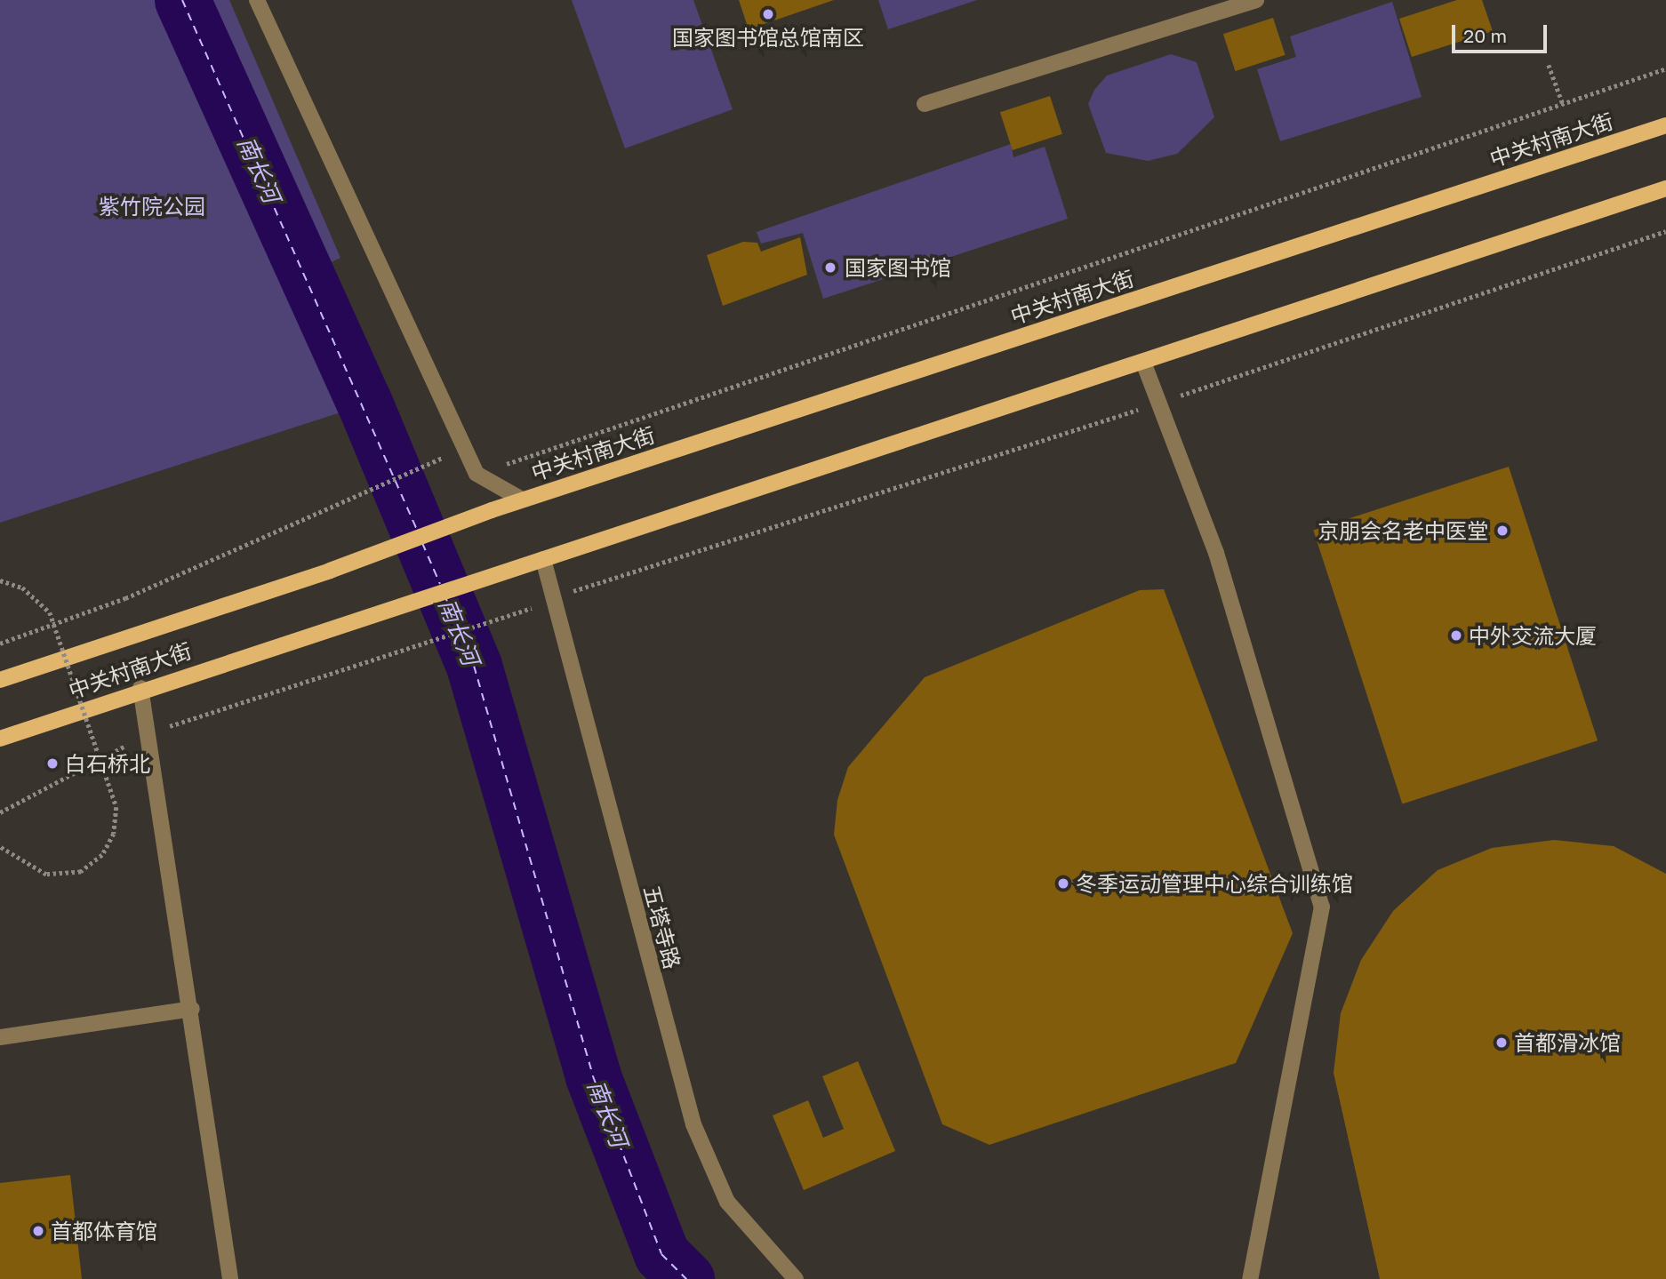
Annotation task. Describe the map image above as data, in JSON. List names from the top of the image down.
{
  "streets": {
    "main road": ["中关村南大街"],
    "street": ["五塔寺路"]
  },
  "crossings": [
    ["中关村南大街", "五塔寺路"]
  ],
  "water": ["南长河"],
  "parks": ["紫竹院公园"],
  "places": [
    "国家图书馆总馆南区",
    "国家图书馆",
    "京朋会名老中医堂",
    "中外交流大厦",
    "白石桥北",
    "冬季运动管理中心综合训练馆",
    "首都滑冰馆",
    "首都体育馆"
  ],
  "scale_bar": "20 m"
}
